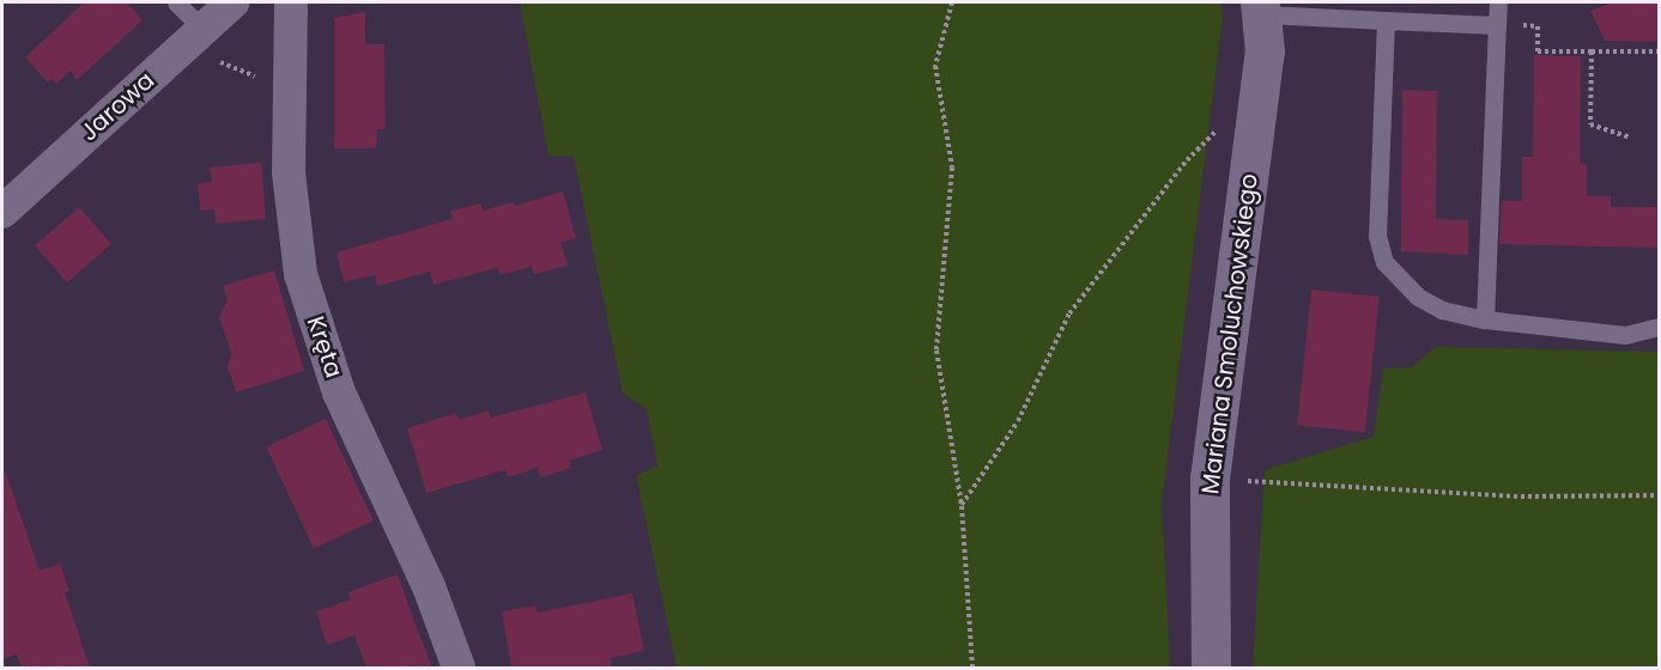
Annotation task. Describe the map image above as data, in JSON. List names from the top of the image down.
{
  "streets": {
    "street": ["Jarowa", "Mariana Smoluchowskiego", "Kręta"]
  }
}
